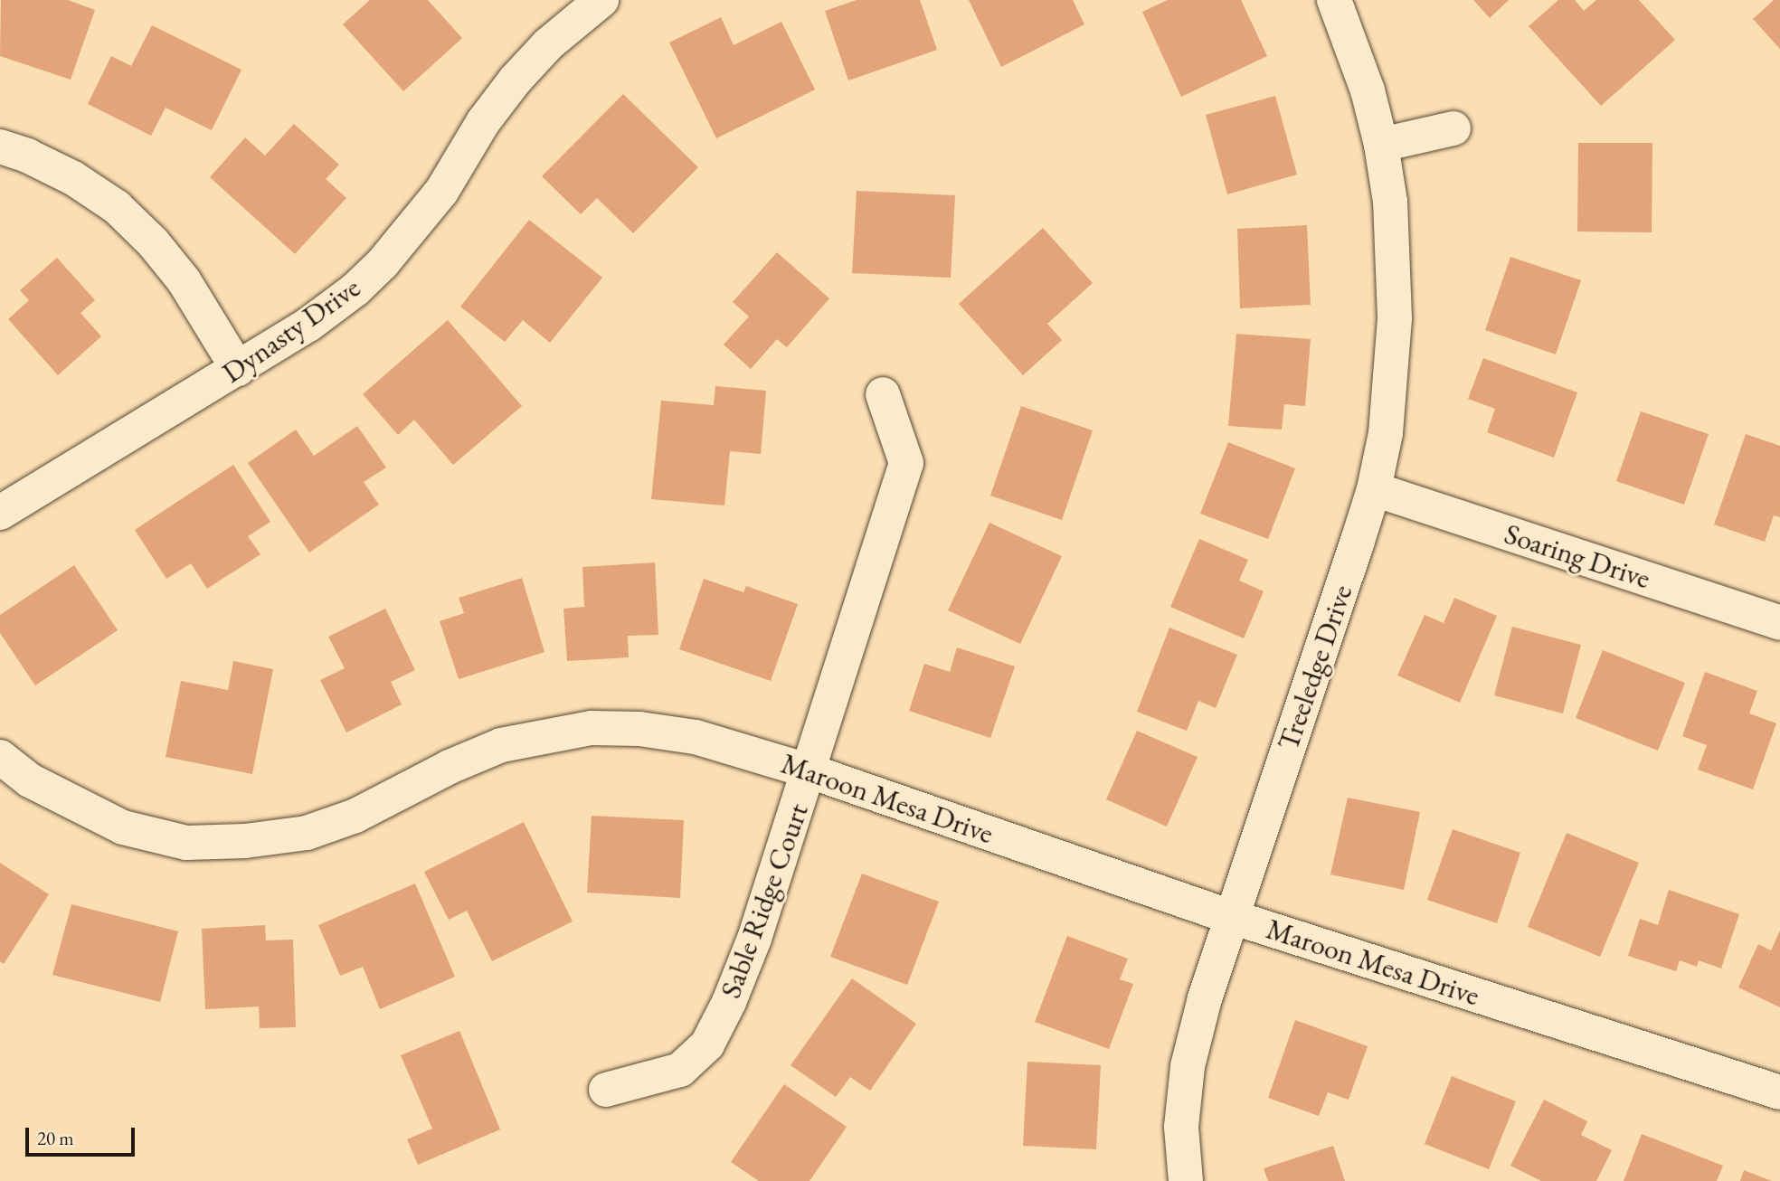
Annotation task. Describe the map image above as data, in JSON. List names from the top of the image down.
{
  "streets": {
    "street": [
      "Dynasty Drive",
      "Soaring Drive",
      "Treeledge Drive",
      "Maroon Mesa Drive",
      "Sable Ridge Court"
    ]
  },
  "crossings": [
    ["Soaring Drive", "Treeledge Drive"],
    ["Treeledge Drive", "Maroon Mesa Drive"],
    ["Maroon Mesa Drive", "Sable Ridge Court"]
  ],
  "scale_bar": "20 m"
}
